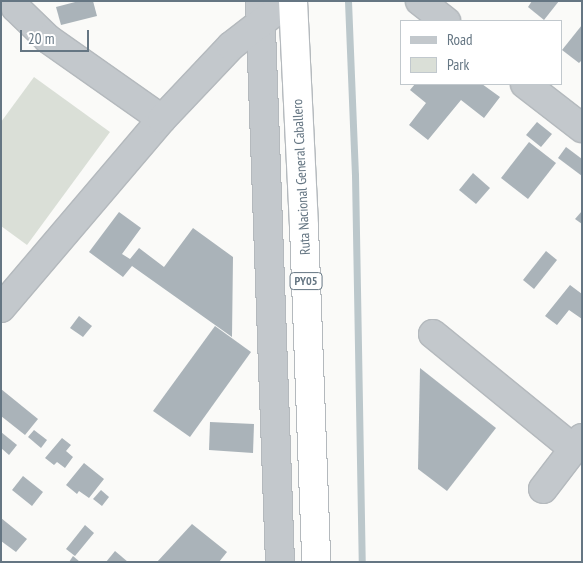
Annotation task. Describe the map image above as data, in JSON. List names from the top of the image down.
{
  "streets": {
    "highway": ["Ruta Nacional General Caballero", "PY05"]
  },
  "legend": ["Road", "Park"],
  "scale_bar": "20 m"
}
